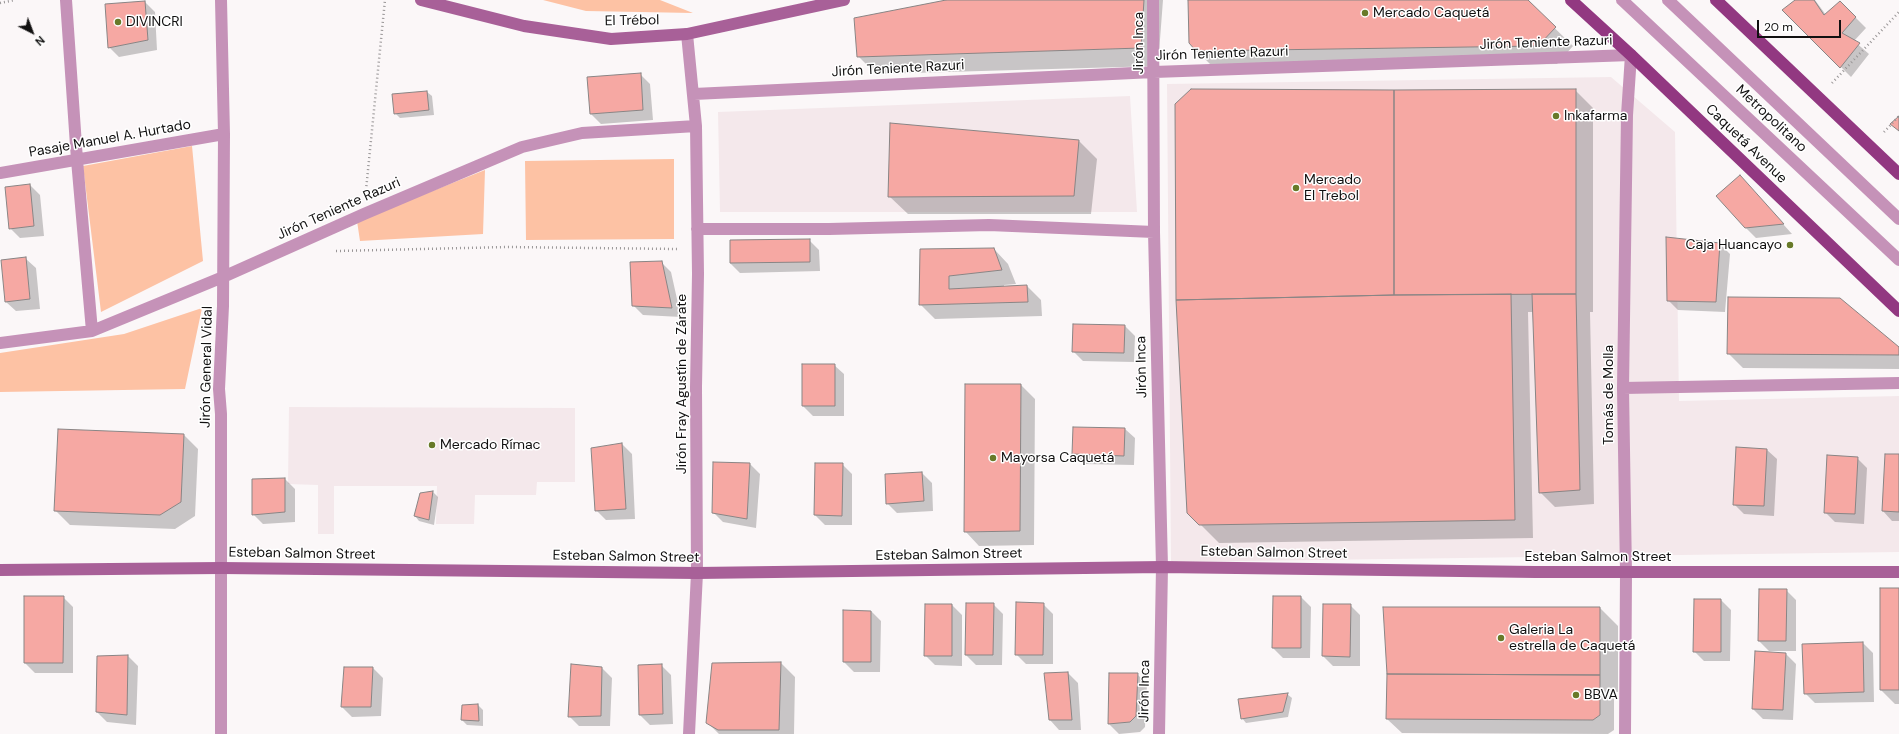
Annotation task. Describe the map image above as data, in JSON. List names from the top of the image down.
{
  "streets": {
    "main road": ["Caquetá Avenue"],
    "street": [
      "El Trébol",
      "Jirón Inca",
      "Jirón Teniente Razuri",
      "Metropolitano",
      "Pasaje Manuel A. Hurtado",
      "Jirón General Vidal",
      "Jirón Fray Agustín de Zárate",
      "Tomás de Molla",
      "Esteban Salmon Street"
    ]
  },
  "crossings": [
    ["El Trébol", "Jirón Fray Agustín de Zárate"],
    ["Jirón Inca", "Jirón Teniente Razuri"],
    ["Jirón Inca", "Esteban Salmon Street"],
    ["Jirón Teniente Razuri", "Caquetá Avenue"],
    ["Jirón Teniente Razuri", "Jirón General Vidal"],
    ["Jirón Teniente Razuri", "Jirón Fray Agustín de Zárate"],
    ["Jirón Teniente Razuri", "Tomás de Molla"],
    ["Pasaje Manuel A. Hurtado", "Jirón General Vidal"],
    ["Caquetá Avenue", "Tomás de Molla"],
    ["Jirón General Vidal", "Esteban Salmon Street"],
    ["Jirón Fray Agustín de Zárate", "Esteban Salmon Street"],
    ["Tomás de Molla", "Esteban Salmon Street"]
  ],
  "places": [
    "Mercado Caquetá",
    "DIVINCRI",
    "Inkafarma",
    "Mercado El Trebol",
    "Caja Huancayo",
    "Mercado Rímac",
    "Mayorsa Caquetá",
    "Galeria La estrella de Caquetá",
    "BBVA"
  ],
  "scale_bar": "20 m",
  "north": "bottom right"
}
